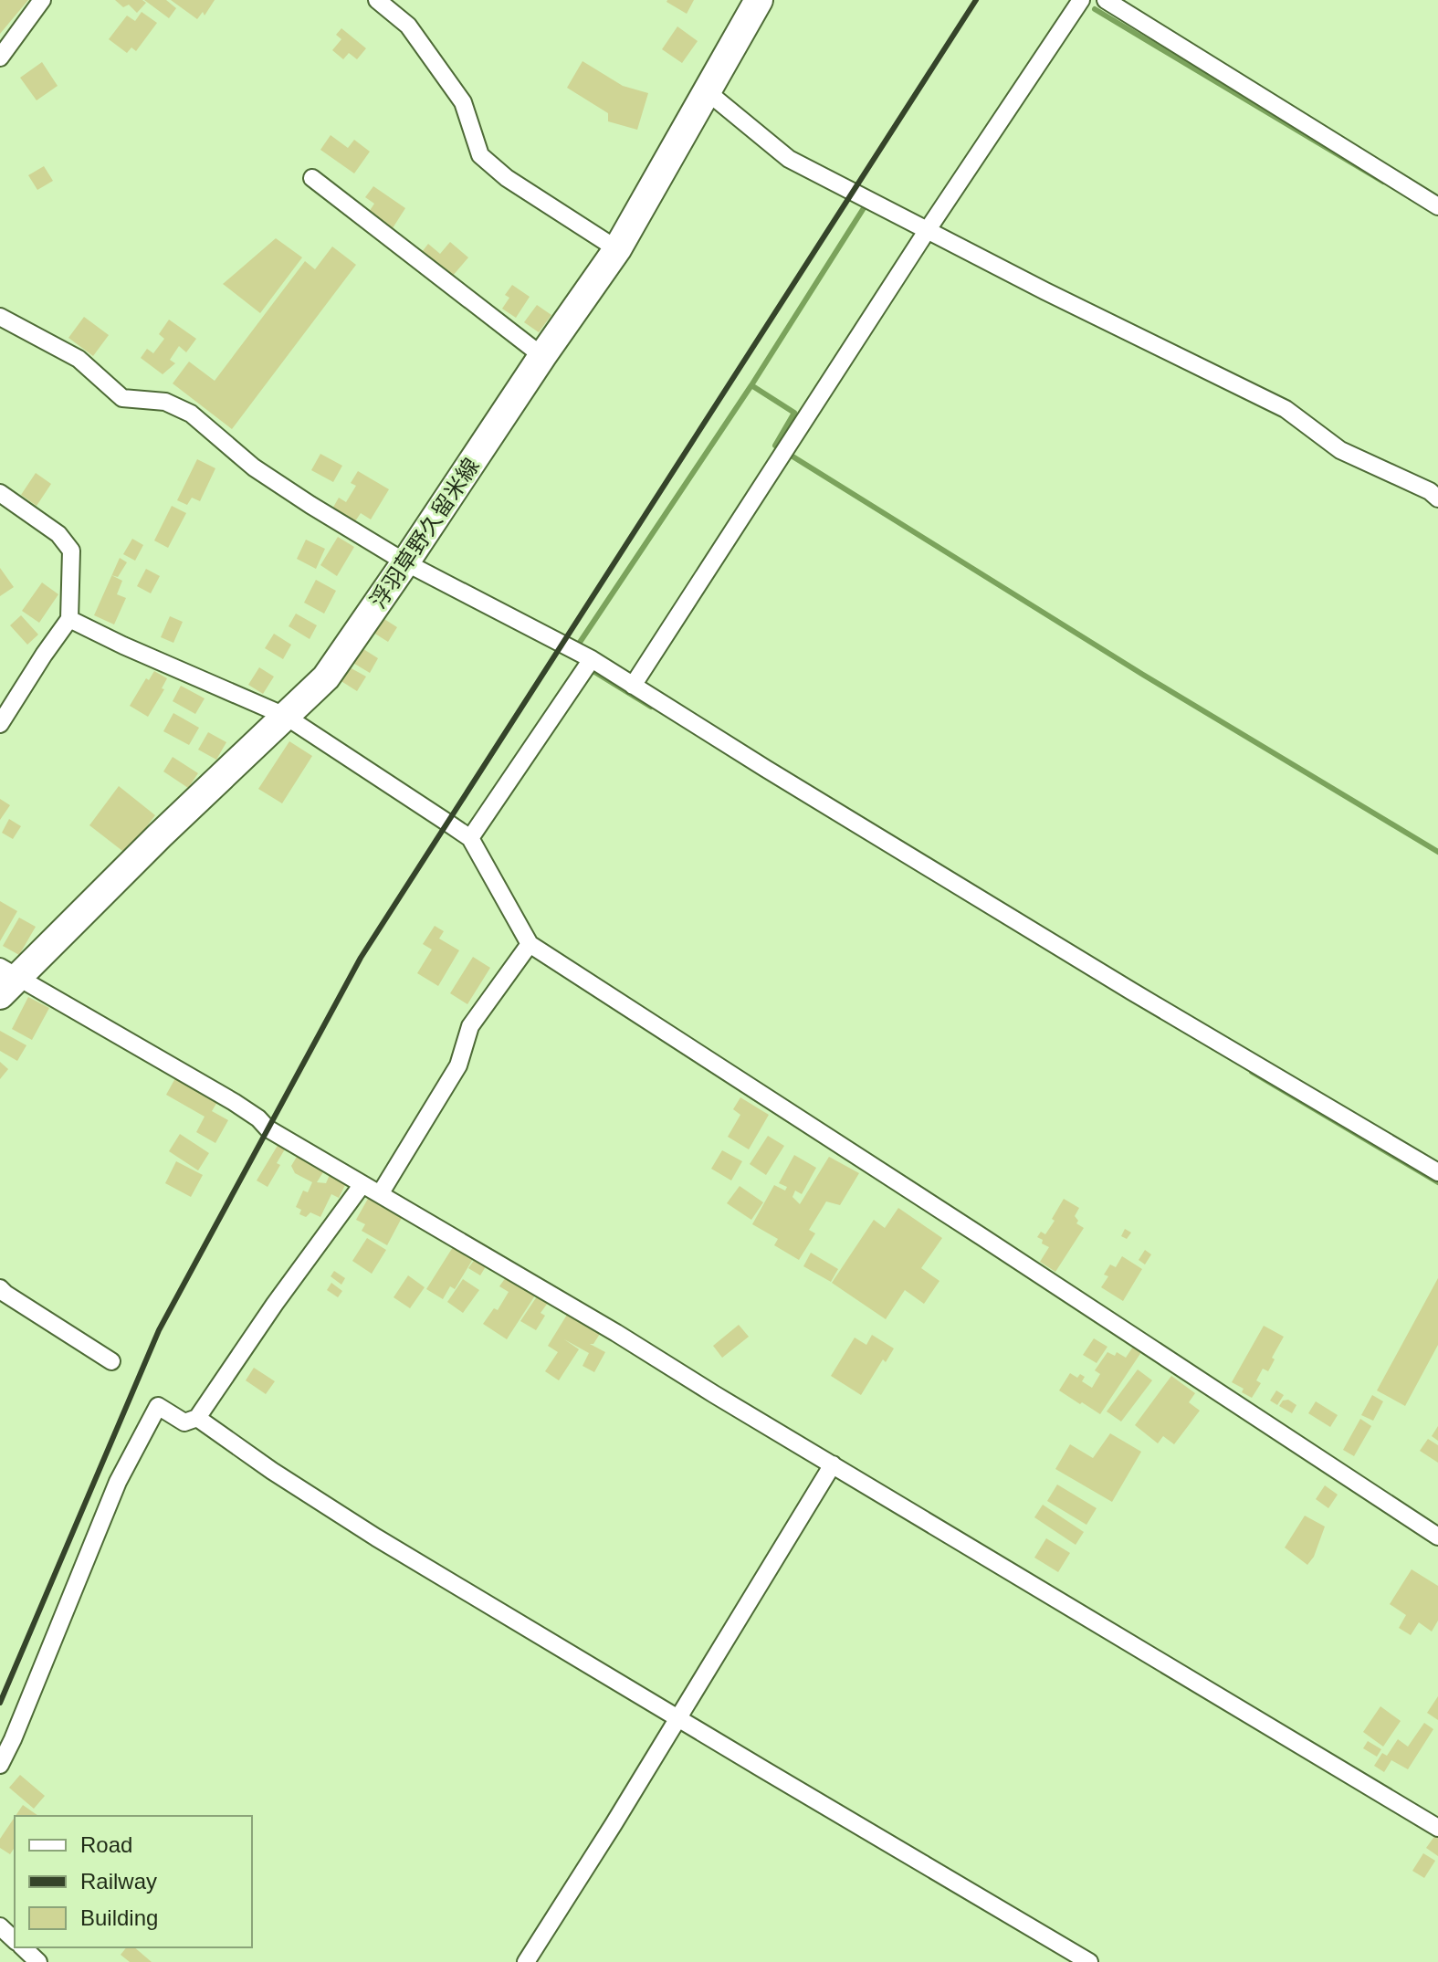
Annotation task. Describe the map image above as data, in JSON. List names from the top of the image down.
{
  "streets": {
    "main road": ["浮羽草野久留米線"]
  },
  "legend": ["Road", "Railway", "Building"]
}
